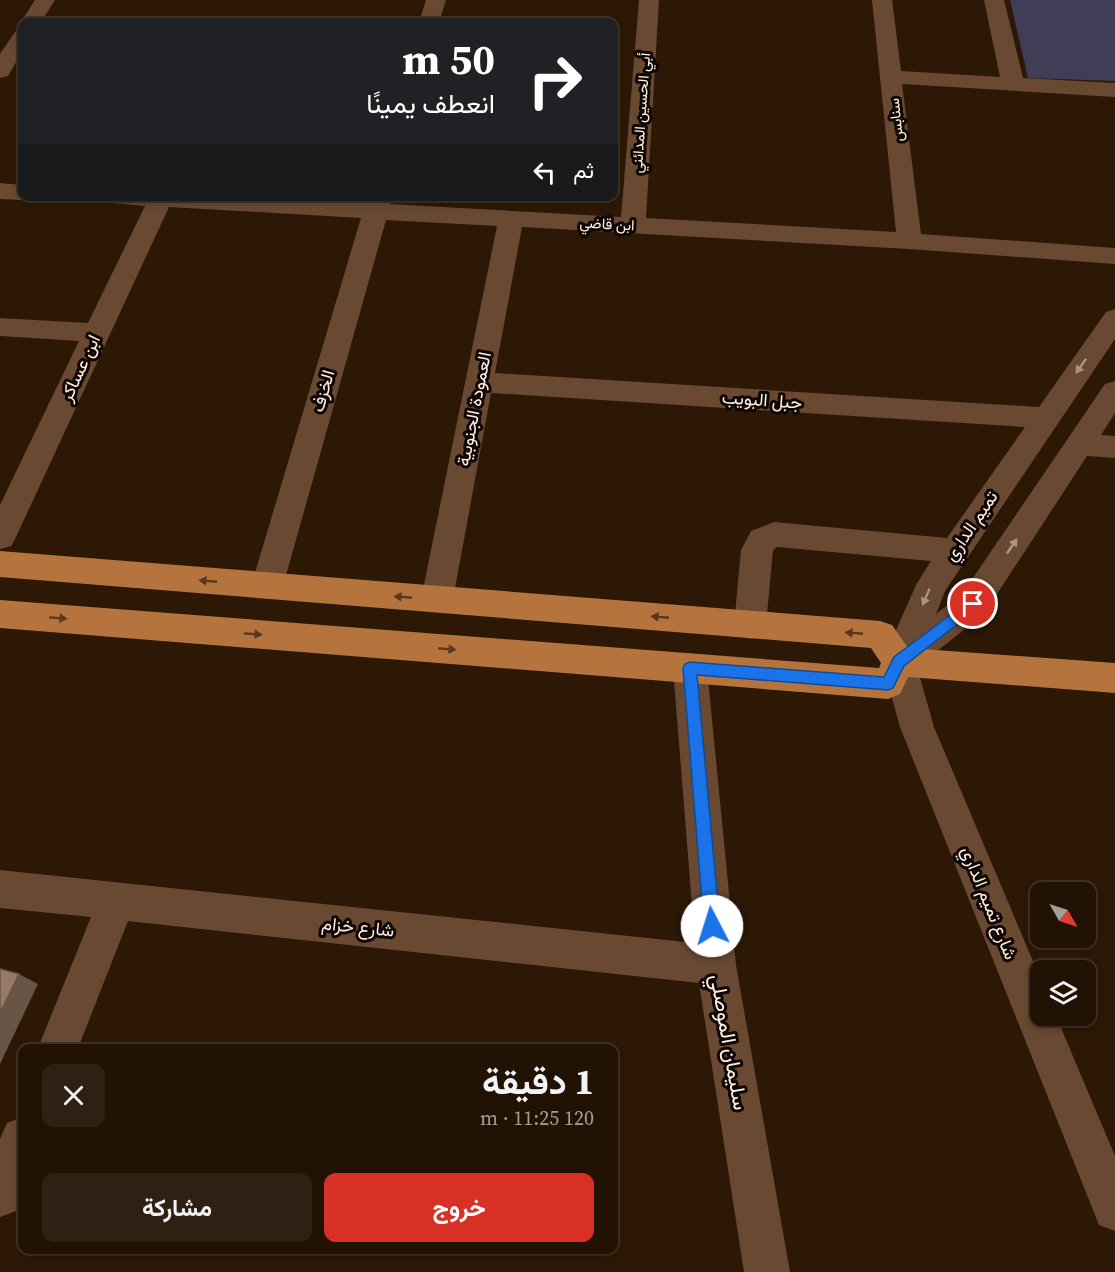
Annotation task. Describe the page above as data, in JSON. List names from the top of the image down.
{
  "streets": {
    "street": [
      "أبي الحسين المدائني",
      "سنابس",
      "ابن قاضي",
      "ابن عساكر",
      "الخزف",
      "جبل البويب",
      "العمودة الجنوبية",
      "تميم الداري",
      "شارع تميم الداري",
      "شارع خزام",
      "سليمان الموصلي"
    ]
  },
  "crossings": [
    ["أبي الحسين المدائني", "ابن قاضي"],
    ["سنابس", "ابن قاضي"],
    ["ابن قاضي", "الخزف"],
    ["ابن قاضي", "العمودة الجنوبية"],
    ["جبل البويب", "العمودة الجنوبية"],
    ["جبل البويب", "تميم الداري"],
    ["تميم الداري", "شارع تميم الداري"],
    ["شارع خزام", "سليمان الموصلي"]
  ],
  "north": "bottom right",
  "page": {
    "turn": ["50 m", "انعطف يمينًا"],
    "then": "ثم",
    "heading": ["1 دقيقة", "120 m · 11:25"],
    "buttons": ["خروج", "مشاركة"]
  }
}
